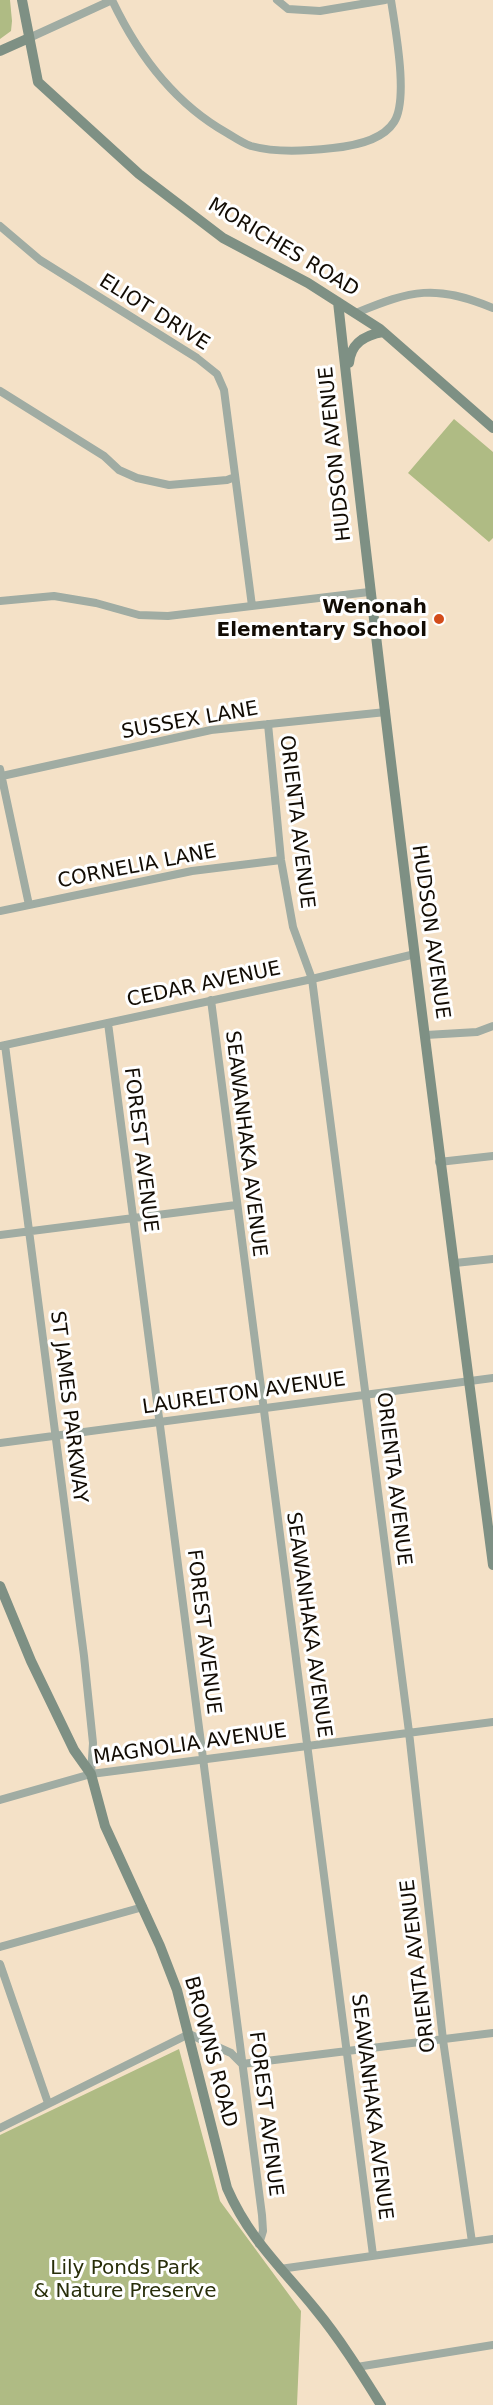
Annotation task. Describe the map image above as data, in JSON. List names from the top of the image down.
{
  "streets": {
    "street": [
      "MORICHES ROAD",
      "ELIOT DRIVE",
      "HUDSON AVENUE",
      "SUSSEX LANE",
      "ORIENTA AVENUE",
      "CORNELIA LANE",
      "CEDAR AVENUE",
      "SEAWANHAKA AVENUE",
      "FOREST AVENUE",
      "LAURELTON AVENUE",
      "ST JAMES PARKWAY",
      "MAGNOLIA AVENUE",
      "BROWNS ROAD"
    ]
  },
  "crossings": [
    ["MORICHES ROAD", "HUDSON AVENUE"],
    ["HUDSON AVENUE", "SUSSEX LANE"],
    ["HUDSON AVENUE", "CEDAR AVENUE"],
    ["HUDSON AVENUE", "LAURELTON AVENUE"],
    ["SUSSEX LANE", "ORIENTA AVENUE"],
    ["ORIENTA AVENUE", "CORNELIA LANE"],
    ["ORIENTA AVENUE", "CEDAR AVENUE"],
    ["ORIENTA AVENUE", "LAURELTON AVENUE"],
    ["ORIENTA AVENUE", "MAGNOLIA AVENUE"],
    ["CEDAR AVENUE", "SEAWANHAKA AVENUE"],
    ["CEDAR AVENUE", "FOREST AVENUE"],
    ["CEDAR AVENUE", "ST JAMES PARKWAY"],
    ["SEAWANHAKA AVENUE", "LAURELTON AVENUE"],
    ["SEAWANHAKA AVENUE", "MAGNOLIA AVENUE"],
    ["FOREST AVENUE", "LAURELTON AVENUE"],
    ["FOREST AVENUE", "MAGNOLIA AVENUE"],
    ["FOREST AVENUE", "BROWNS ROAD"],
    ["LAURELTON AVENUE", "ST JAMES PARKWAY"],
    ["ST JAMES PARKWAY", "MAGNOLIA AVENUE"],
    ["ST JAMES PARKWAY", "BROWNS ROAD"],
    ["MAGNOLIA AVENUE", "BROWNS ROAD"]
  ],
  "parks": ["Lily Ponds Park & Nature Preserve"],
  "places": ["Wenonah Elementary School"]
}
